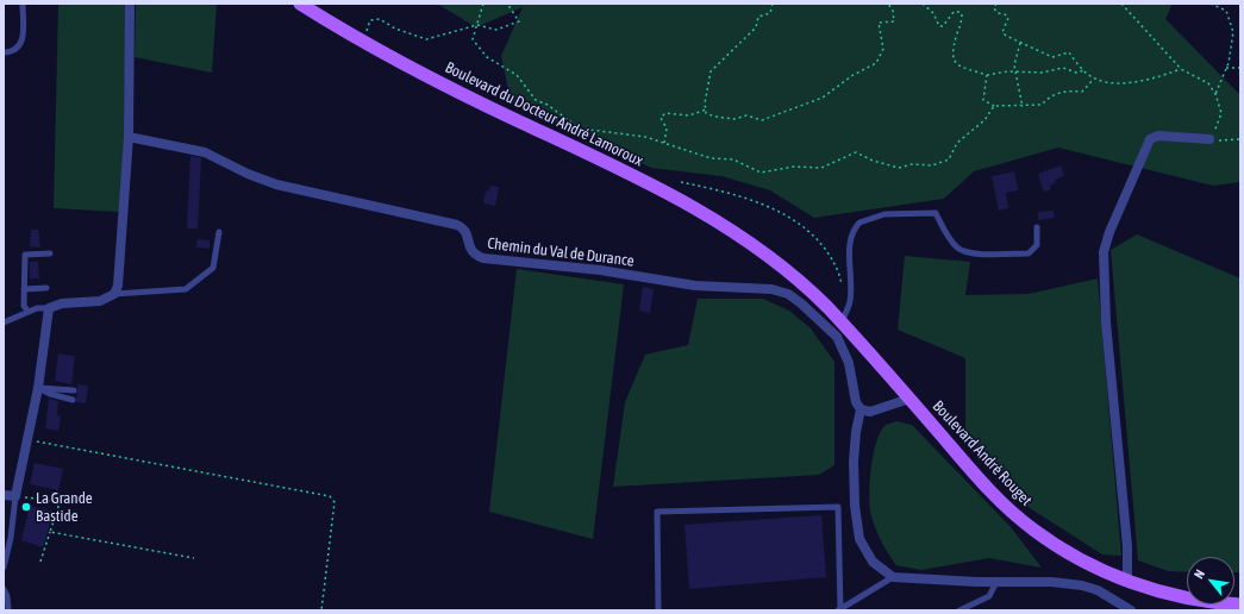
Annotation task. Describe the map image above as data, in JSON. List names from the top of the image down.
{
  "streets": {
    "main road": ["Boulevard du Docteur André Lamoroux", "Boulevard André Rouget"],
    "street": ["Chemin du Val de Durance"]
  },
  "crossings": [
    ["Boulevard du Docteur André Lamoroux", "Boulevard André Rouget"]
  ],
  "places": ["La Grande Bastide"],
  "north": "top left"
}
